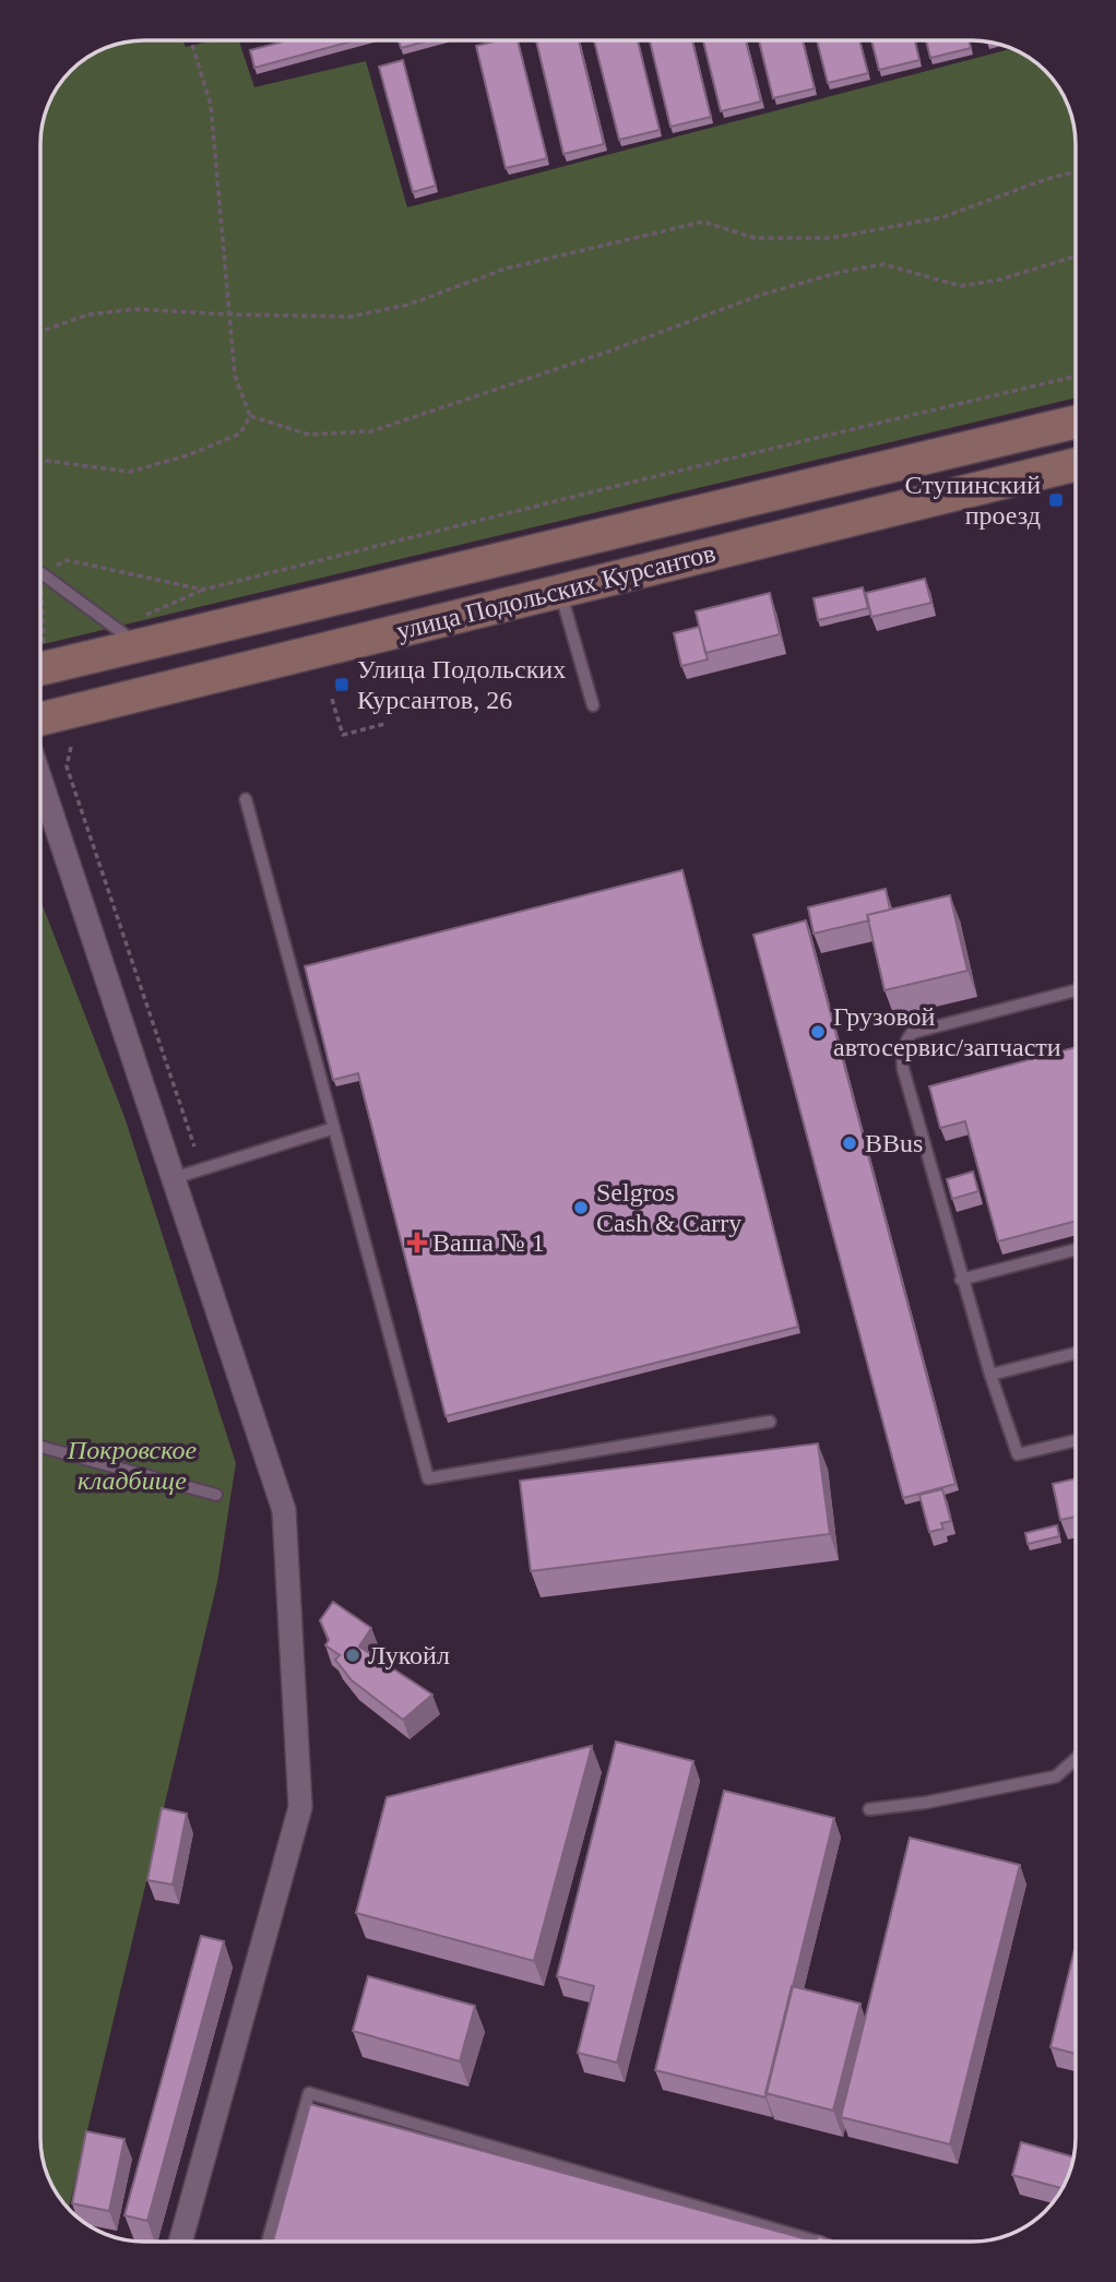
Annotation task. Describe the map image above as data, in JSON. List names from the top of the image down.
{
  "streets": {
    "main road": ["улица Подольских Курсантов"]
  },
  "parks": ["Покровское кладбище"],
  "places": {
    "transit": ["Ступинский проезд", "Улица Подольских Курсантов, 26"],
    "other": [
      "Грузовой автосервис/запчасти",
      "BBus",
      "Selgros Cash & Carry",
      "Лукойл"
    ],
    "health": ["Ваша № 1"]
  }
}
